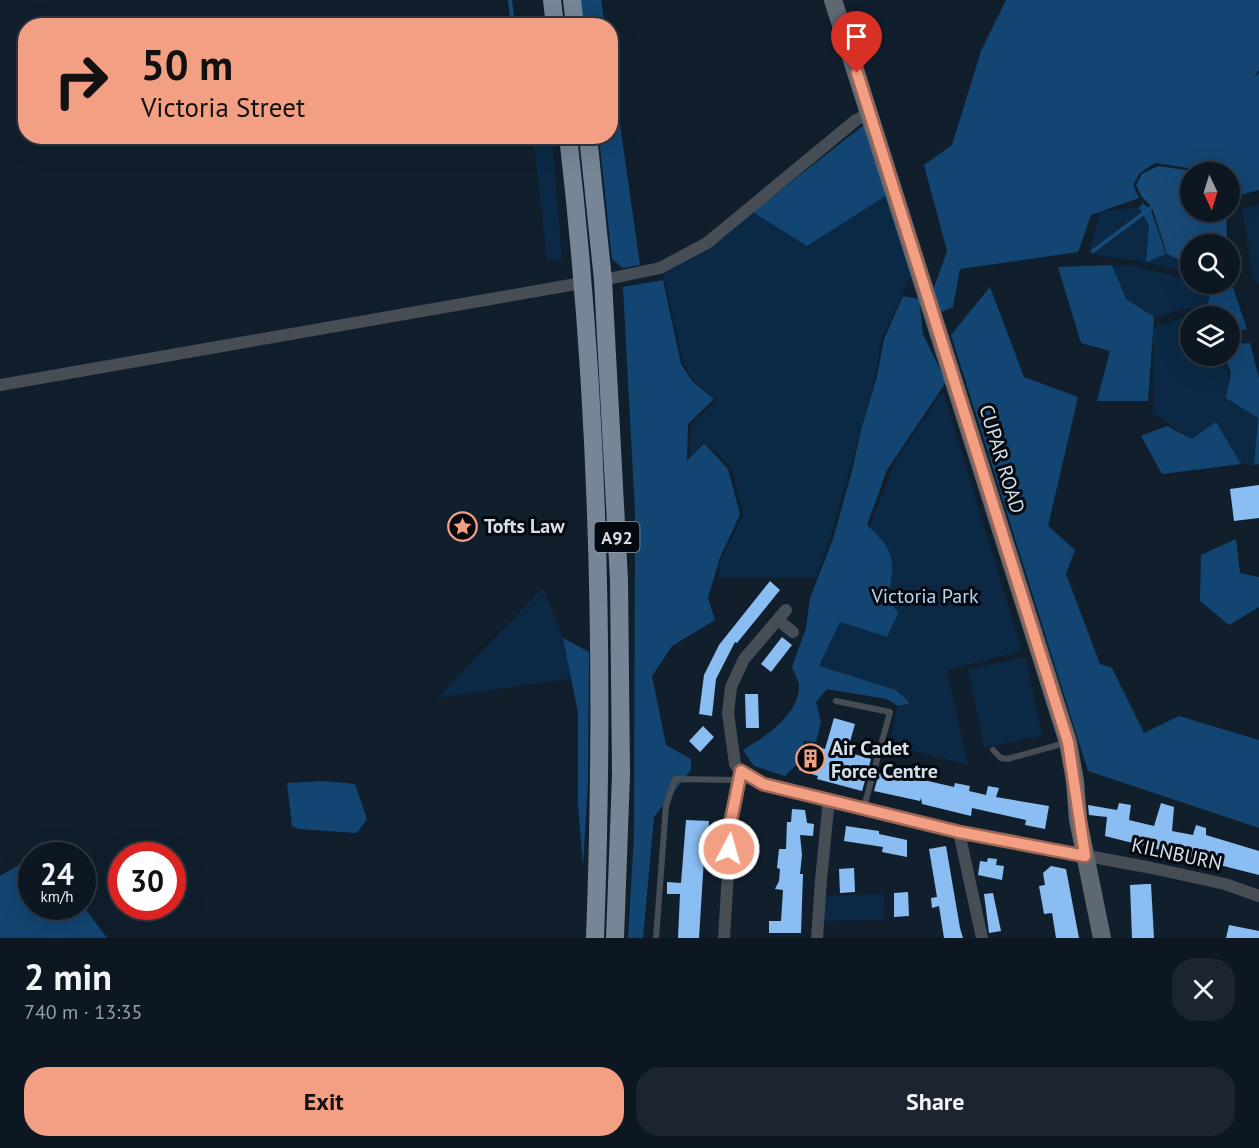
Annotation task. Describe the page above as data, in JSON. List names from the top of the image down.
{
  "streets": {
    "highway": ["A92"],
    "main road": ["CUPAR ROAD"],
    "street": ["KILNBURN"]
  },
  "crossings": [
    ["CUPAR ROAD", "KILNBURN"]
  ],
  "parks": ["Victoria Park"],
  "places": {
    "place": ["Tofts Law"],
    "building": ["Air Cadet Force Centre"]
  },
  "north": "bottom",
  "page": {
    "turn": ["50 m", "Victoria Street"],
    "speed": "24 km/h",
    "limit": "30",
    "heading": ["2 min", "740 m · 13:35"],
    "buttons": ["Exit", "Share"]
  }
}
